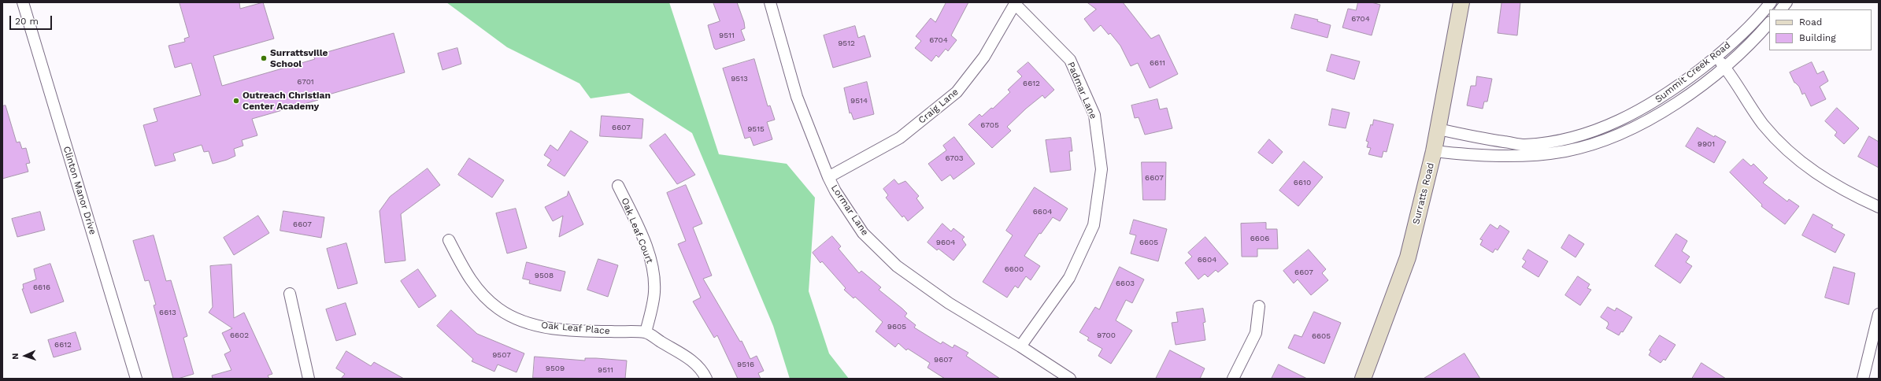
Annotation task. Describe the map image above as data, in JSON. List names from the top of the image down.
{
  "streets": {
    "main road": ["Surratts Road"],
    "street": [
      "Summit Creek Road",
      "Padmar Lane",
      "Craig Lane",
      "Clinton Manor Drive",
      "Lormar Lane",
      "Oak Leaf Court",
      "Oak Leaf Place"
    ]
  },
  "crossings": [
    ["Summit Creek Road", "Surratts Road"],
    ["Padmar Lane", "Craig Lane"],
    ["Padmar Lane", "Lormar Lane"],
    ["Craig Lane", "Lormar Lane"],
    ["Oak Leaf Court", "Oak Leaf Place"]
  ],
  "places": ["Surrattsville School", "Outreach Christian Center Academy"],
  "house_numbers": [
    "6704",
    "9511",
    "6704",
    "9512",
    "6611",
    "9513",
    "6701",
    "6612",
    "9514",
    "6705",
    "6607",
    "9515",
    "9901",
    "6703",
    "6607",
    "6610",
    "6604",
    "6607",
    "6606",
    "9604",
    "6605",
    "6604",
    "6600",
    "6607",
    "9508",
    "6603",
    "6616",
    "6613",
    "9605",
    "6602",
    "9700",
    "6605",
    "6612",
    "9507",
    "9607",
    "9516",
    "9509",
    "9511"
  ],
  "legend": ["Road", "Building"],
  "scale_bar": "20 m",
  "north": "left"
}
